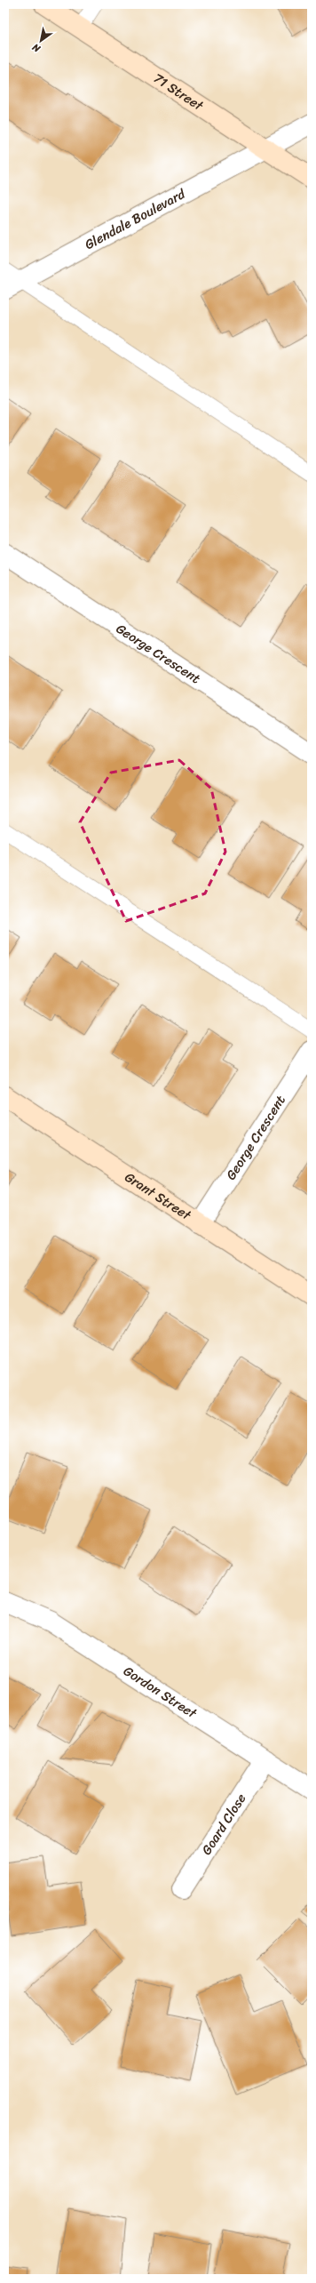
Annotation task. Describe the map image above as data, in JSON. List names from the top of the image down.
{
  "streets": {
    "street": [
      "71 Street",
      "Glendale Boulevard",
      "George Crescent",
      "Grant Street",
      "Gordon Street",
      "Goard Close"
    ]
  },
  "crossings": [
    ["71 Street", "Glendale Boulevard"],
    ["George Crescent", "Grant Street"],
    ["Gordon Street", "Goard Close"]
  ],
  "north": "bottom left"
}
